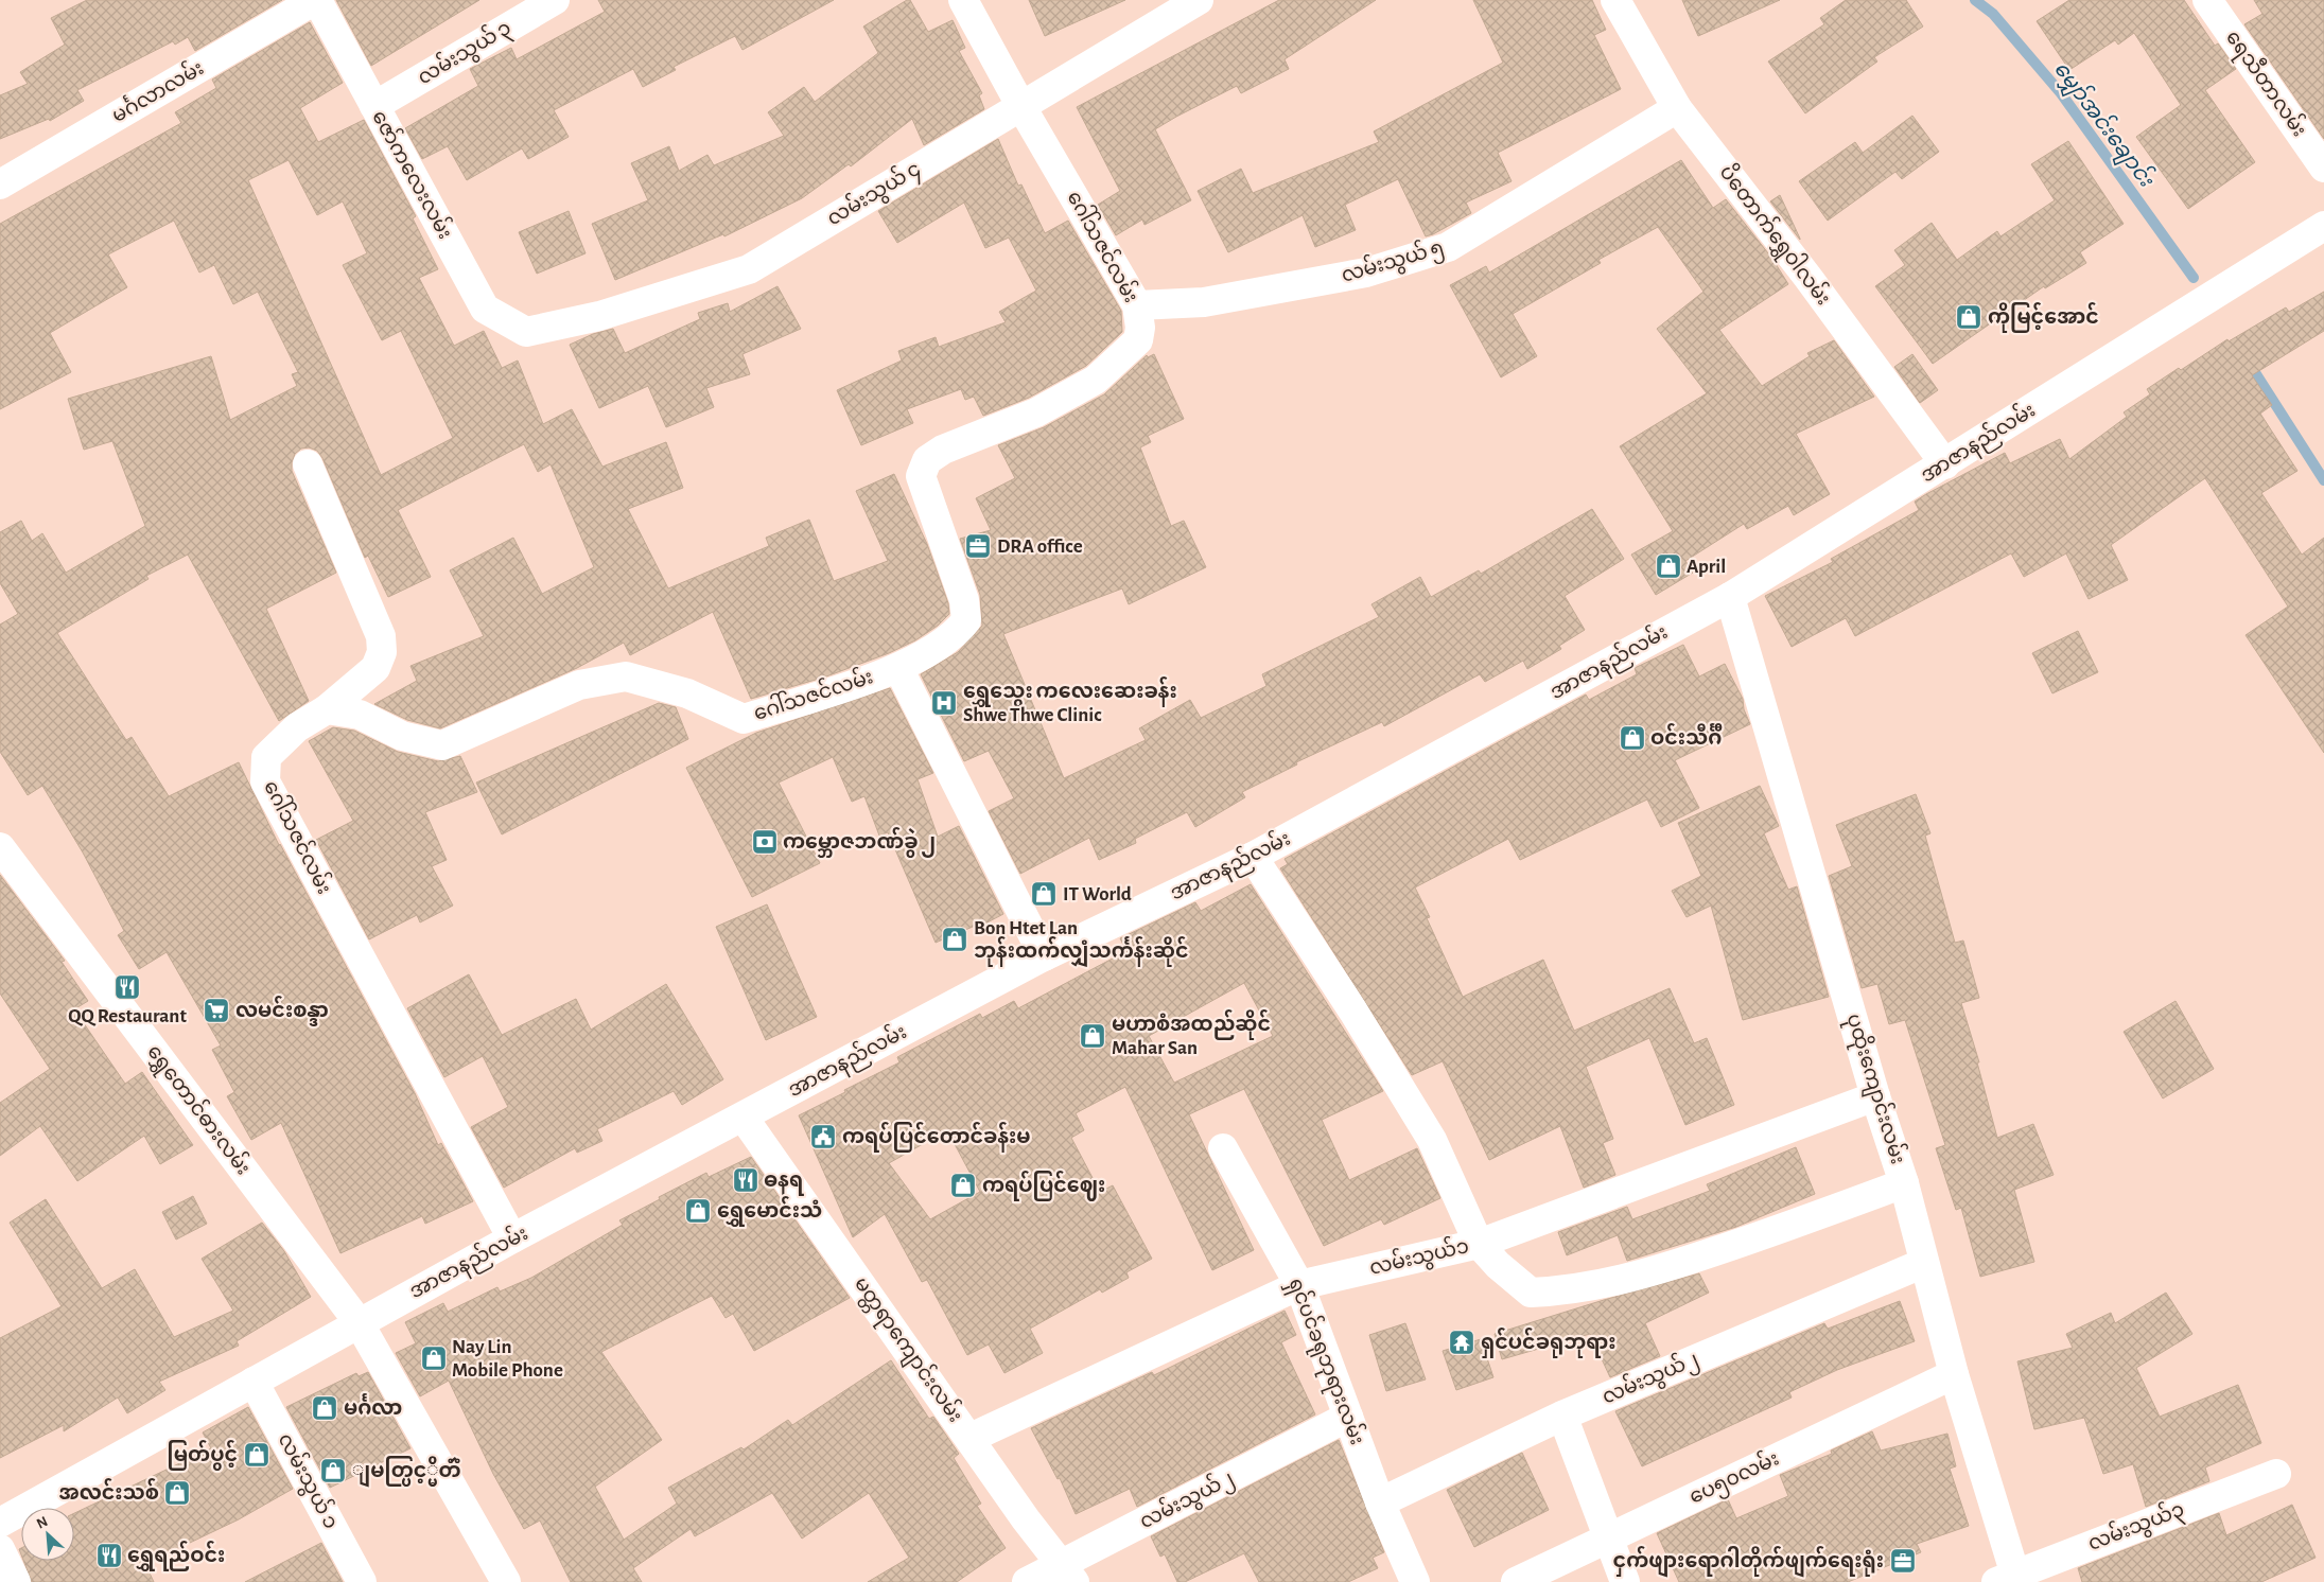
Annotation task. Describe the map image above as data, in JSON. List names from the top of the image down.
{
  "streets": {
    "street": [
      "လမ်းသွယ် ၃",
      "ရေသီတာလမ်း",
      "မင်္ဂလာလမ်း",
      "ဇော်ကလေးလမ်း",
      "လမ်းသွယ် ၄",
      "ပိတောက်ရွှေဝါလမ်း",
      "ဂေါ်သဇင်လမ်း",
      "လမ်းသွယ် ၅",
      "အာဇာနည်လမ်း",
      "ပုထိုးကျောင်းလမ်း",
      "ရွှေတောင်ဓားလမ်း",
      "လမ်းသွယ်၁",
      "မတ္တရာကျောင်းလမ်း",
      "ရှင်ပင်ခရုဘုရားလမ်း",
      "လမ်းသွယ်၂",
      "ပေ၅၀လမ်း",
      "လမ်းသွယ် ၁",
      "လမ်းသွယ်၃"
    ]
  },
  "crossings": [
    ["လမ်းသွယ် ၃", "ဇော်ကလေးလမ်း"],
    ["မင်္ဂလာလမ်း", "ဇော်ကလေးလမ်း"],
    ["ဇော်ကလေးလမ်း", "လမ်းသွယ် ၄"],
    ["လမ်းသွယ် ၄", "ဂေါ်သဇင်လမ်း"],
    ["ပိတောက်ရွှေဝါလမ်း", "လမ်းသွယ် ၅"],
    ["ပိတောက်ရွှေဝါလမ်း", "အာဇာနည်လမ်း"],
    ["ဂေါ်သဇင်လမ်း", "လမ်းသွယ် ၅"],
    ["ဂေါ်သဇင်လမ်း", "အာဇာနည်လမ်း"],
    ["အာဇာနည်လမ်း", "ပုထိုးကျောင်းလမ်း"],
    ["အာဇာနည်လမ်း", "ရွှေတောင်ဓားလမ်း"],
    ["အာဇာနည်လမ်း", "မတ္တရာကျောင်းလမ်း"],
    ["အာဇာနည်လမ်း", "လမ်းသွယ် ၁"],
    ["ပုထိုးကျောင်းလမ်း", "လမ်းသွယ်၁"],
    ["ပုထိုးကျောင်းလမ်း", "လမ်းသွယ်၂"],
    ["ပုထိုးကျောင်းလမ်း", "ပေ၅၀လမ်း"],
    ["ပုထိုးကျောင်းလမ်း", "လမ်းသွယ်၃"],
    ["လမ်းသွယ်၁", "မတ္တရာကျောင်းလမ်း"],
    ["လမ်းသွယ်၁", "ရှင်ပင်ခရုဘုရားလမ်း"],
    ["မတ္တရာကျောင်းလမ်း", "လမ်းသွယ်၂"],
    ["ရှင်ပင်ခရုဘုရားလမ်း", "လမ်းသွယ်၂"]
  ],
  "water": ["မျှော်အင်းချောင်း"],
  "places": {
    "shop": [
      "ကိုမြင့်အောင်",
      "April",
      "ဝင်းသီင်္ဂီ",
      "IT World",
      "Bon Htet Lan ဘုန်းထက်လျှံသင်္ကန်းဆိုင်",
      "မဟာစံအထည်ဆိုင် Mahar San",
      "ကရပ်ပြင်ဈေး",
      "ရွှေမောင်းသံ",
      "Nay Lin Mobile Phone",
      "မင်္ဂလာ",
      "မြတ်ပွင့်",
      "ျမတ္ပြင့္မိတၱဴ",
      "အလင်းသစ်"
    ],
    "office": ["DRA office", "ငှက်ဖျားရောဂါတိုက်ဖျက်ရေးရုံး"],
    "hospital": ["ရွှေသွေး ကလေးဆေးခန်း Shwe Thwe Clinic"],
    "bank": ["ကမ္ဘောဇဘဏ်ခွဲ ၂"],
    "restaurant": ["QQ Restaurant", "ဓနရ", "ရွှေရည်ဝင်း"],
    "supermarket": ["လမင်းစန္ဒာ"],
    "public building": ["ကရပ်ပြင်တောင်ခန်းမ"],
    "temple": ["ရှင်ပင်ခရုဘုရား"]
  },
  "north": "top left"
}
